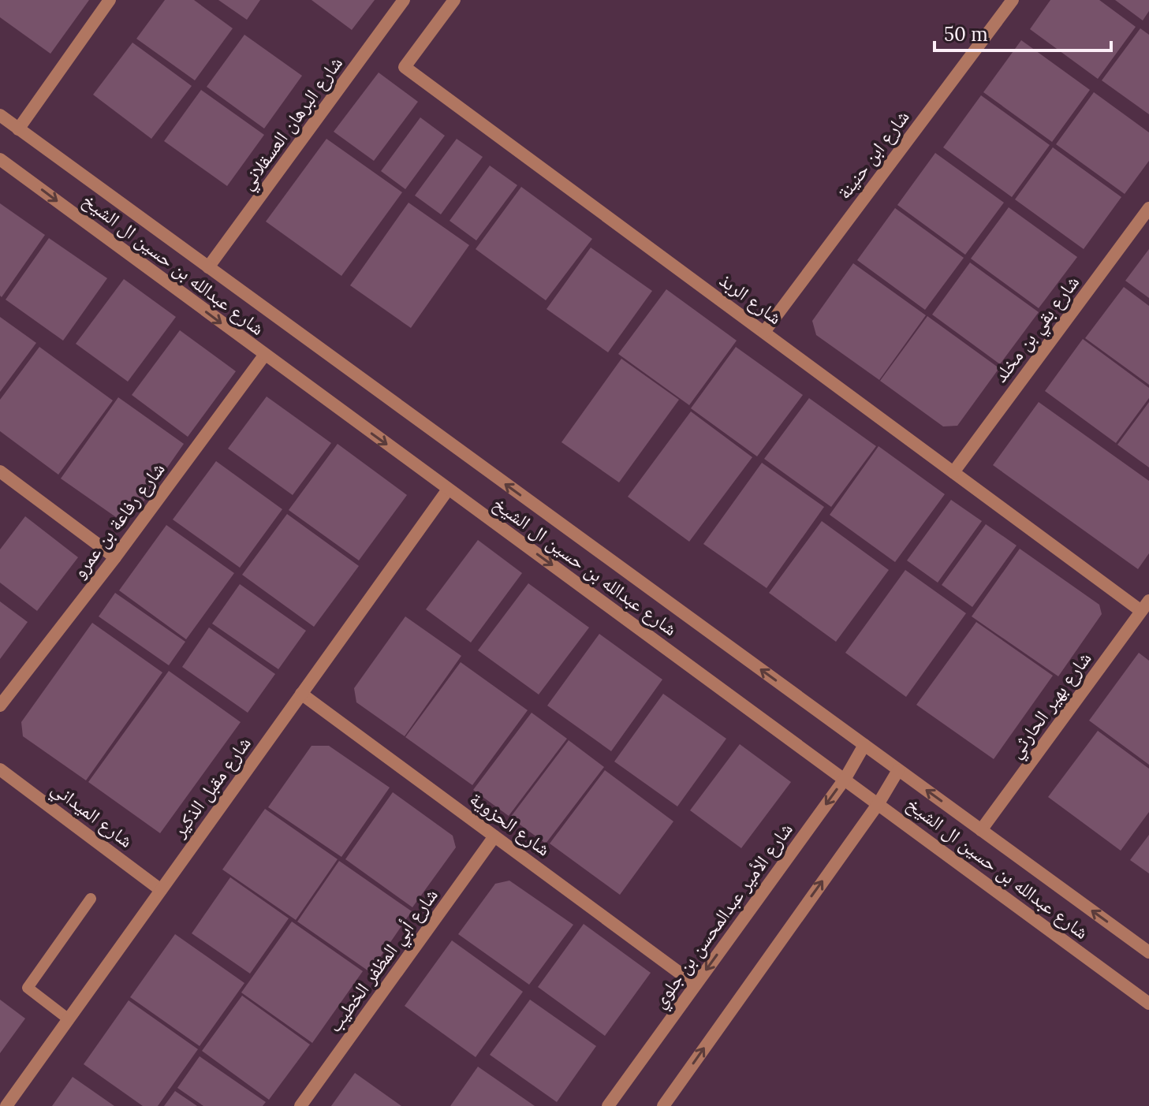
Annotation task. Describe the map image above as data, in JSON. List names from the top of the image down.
{
  "streets": {
    "street": [
      "شارع البرهان العسقلاني",
      "شارع ابن حنينة",
      "شارع عبدالله بن حسين ال الشيخ",
      "شارع الربذ",
      "شارع بقي بن مخلد",
      "شارع رفاعة بن عمرو",
      "شارع بهير الحارثي",
      "شارع مقبل الذكير",
      "شارع الميداني",
      "شارع الحزوية",
      "شارع الأمير عبدالمحسن بن جلوي",
      "شارع أبي المظفر الخطيب"
    ]
  },
  "crossings": [
    ["شارع البرهان العسقلاني", "شارع عبدالله بن حسين ال الشيخ"],
    ["شارع ابن حنينة", "شارع الربذ"],
    ["شارع عبدالله بن حسين ال الشيخ", "شارع رفاعة بن عمرو"],
    ["شارع عبدالله بن حسين ال الشيخ", "شارع بهير الحارثي"],
    ["شارع عبدالله بن حسين ال الشيخ", "شارع مقبل الذكير"],
    ["شارع عبدالله بن حسين ال الشيخ", "شارع الأمير عبدالمحسن بن جلوي"],
    ["شارع الربذ", "شارع بقي بن مخلد"],
    ["شارع الربذ", "شارع بهير الحارثي"],
    ["شارع مقبل الذكير", "شارع الميداني"],
    ["شارع مقبل الذكير", "شارع الحزوية"],
    ["شارع الحزوية", "شارع الأمير عبدالمحسن بن جلوي"],
    ["شارع الحزوية", "شارع أبي المظفر الخطيب"]
  ],
  "scale_bar": "50 m"
}
